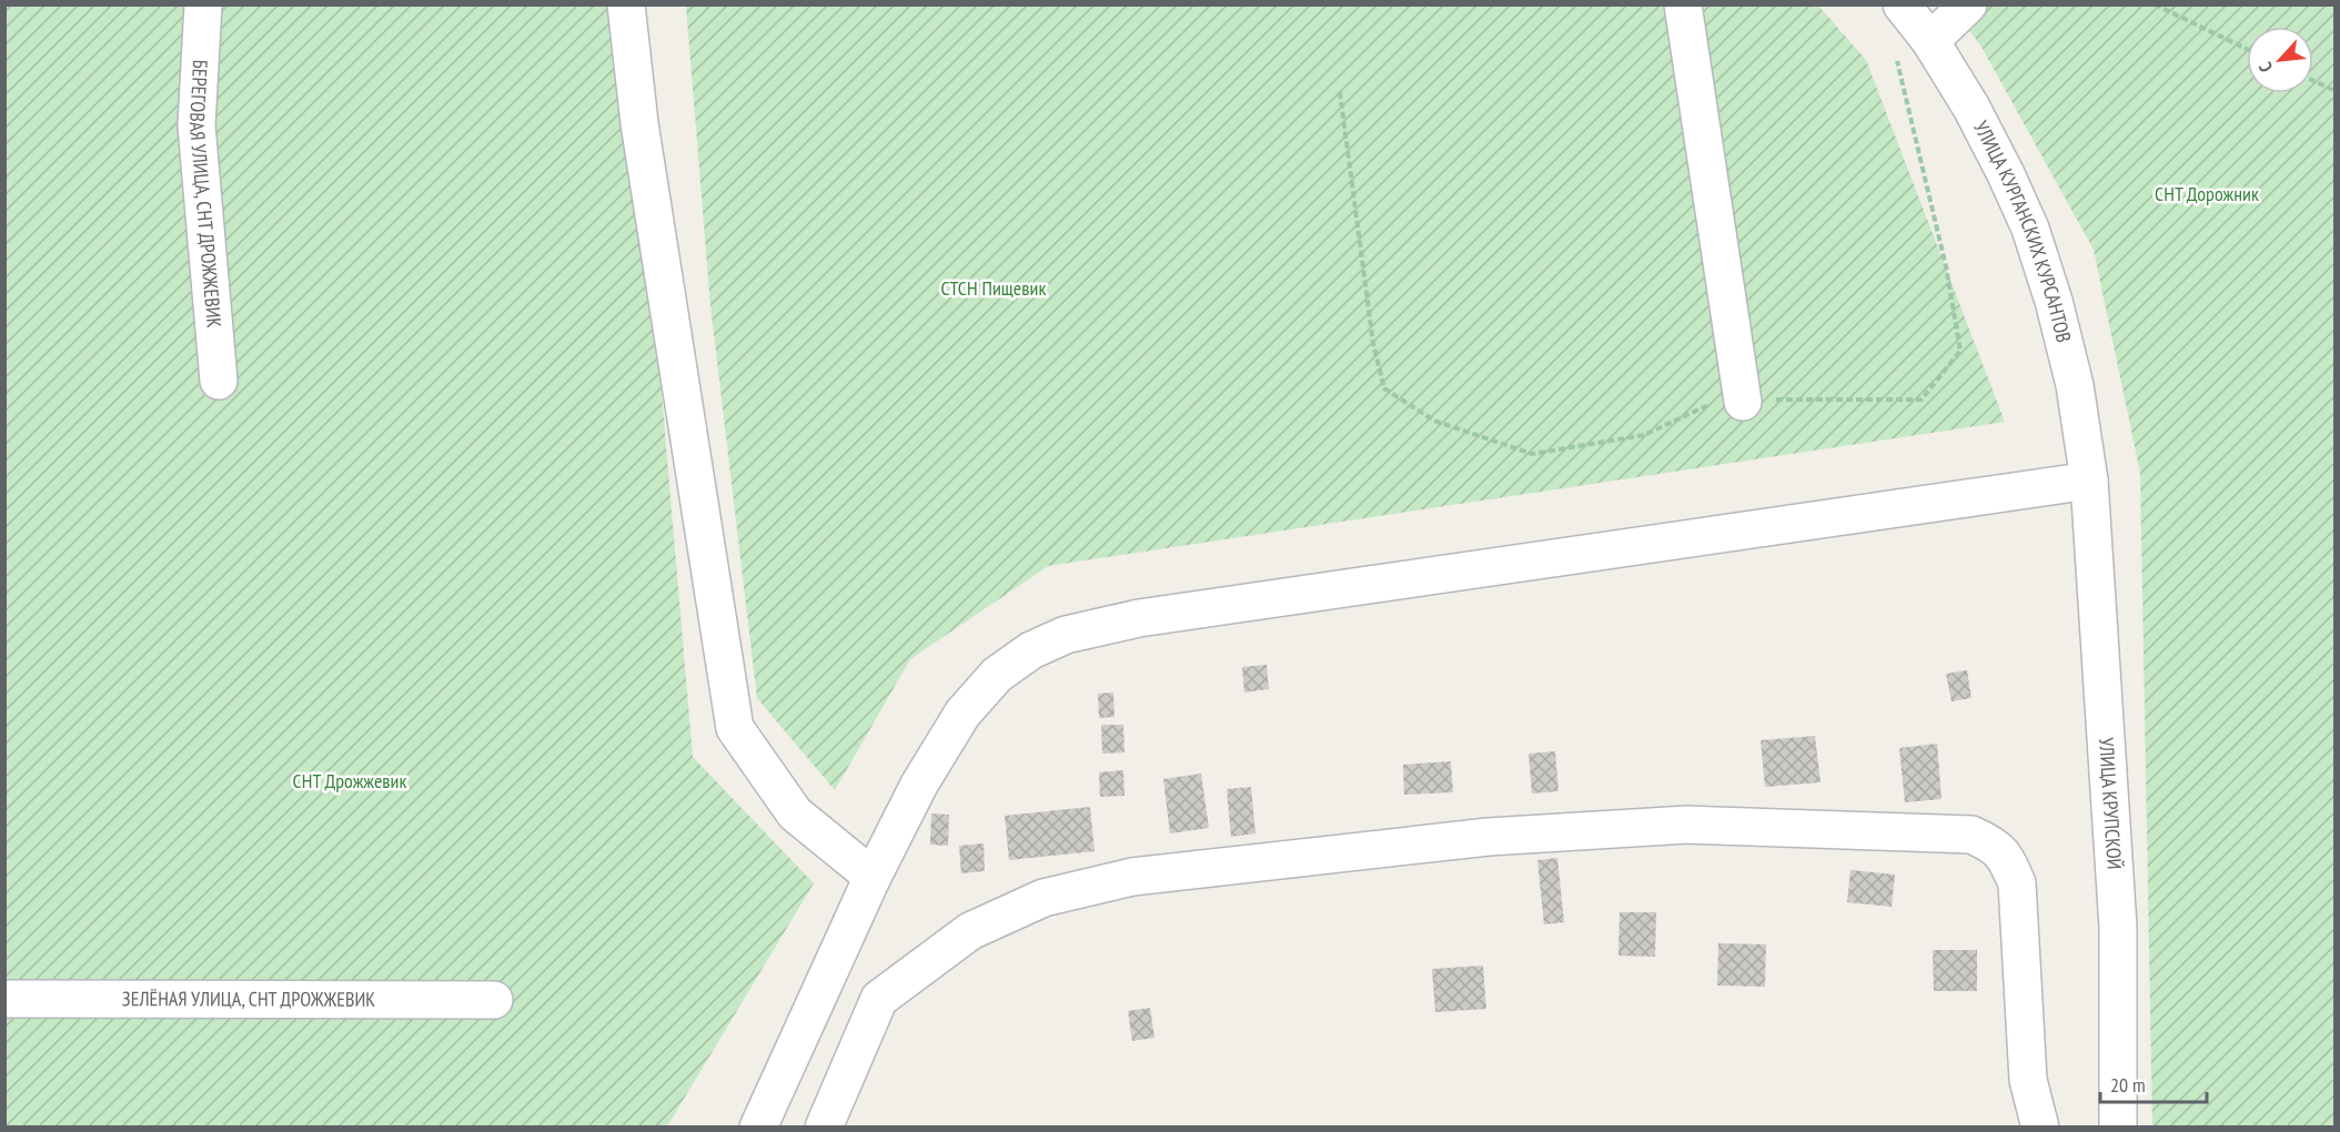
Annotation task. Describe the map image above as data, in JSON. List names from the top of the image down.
{
  "streets": {
    "street": [
      "БЕРЕГОВАЯ УЛИЦА, СНТ ДРОЖЖЕВИК",
      "УЛИЦА КУРГАНСКИХ КУРСАНТОВ",
      "УЛИЦА КРУПСКОЙ",
      "ЗЕЛЁНАЯ УЛИЦА, СНТ ДРОЖЖЕВИК"
    ]
  },
  "crossings": [
    ["УЛИЦА КУРГАНСКИХ КУРСАНТОВ", "УЛИЦА КРУПСКОЙ"]
  ],
  "parks": ["СНТ Дорожник", "СТСН Пищевик", "СНТ Дрожжевик"],
  "scale_bar": "20 m",
  "north": "bottom left"
}
